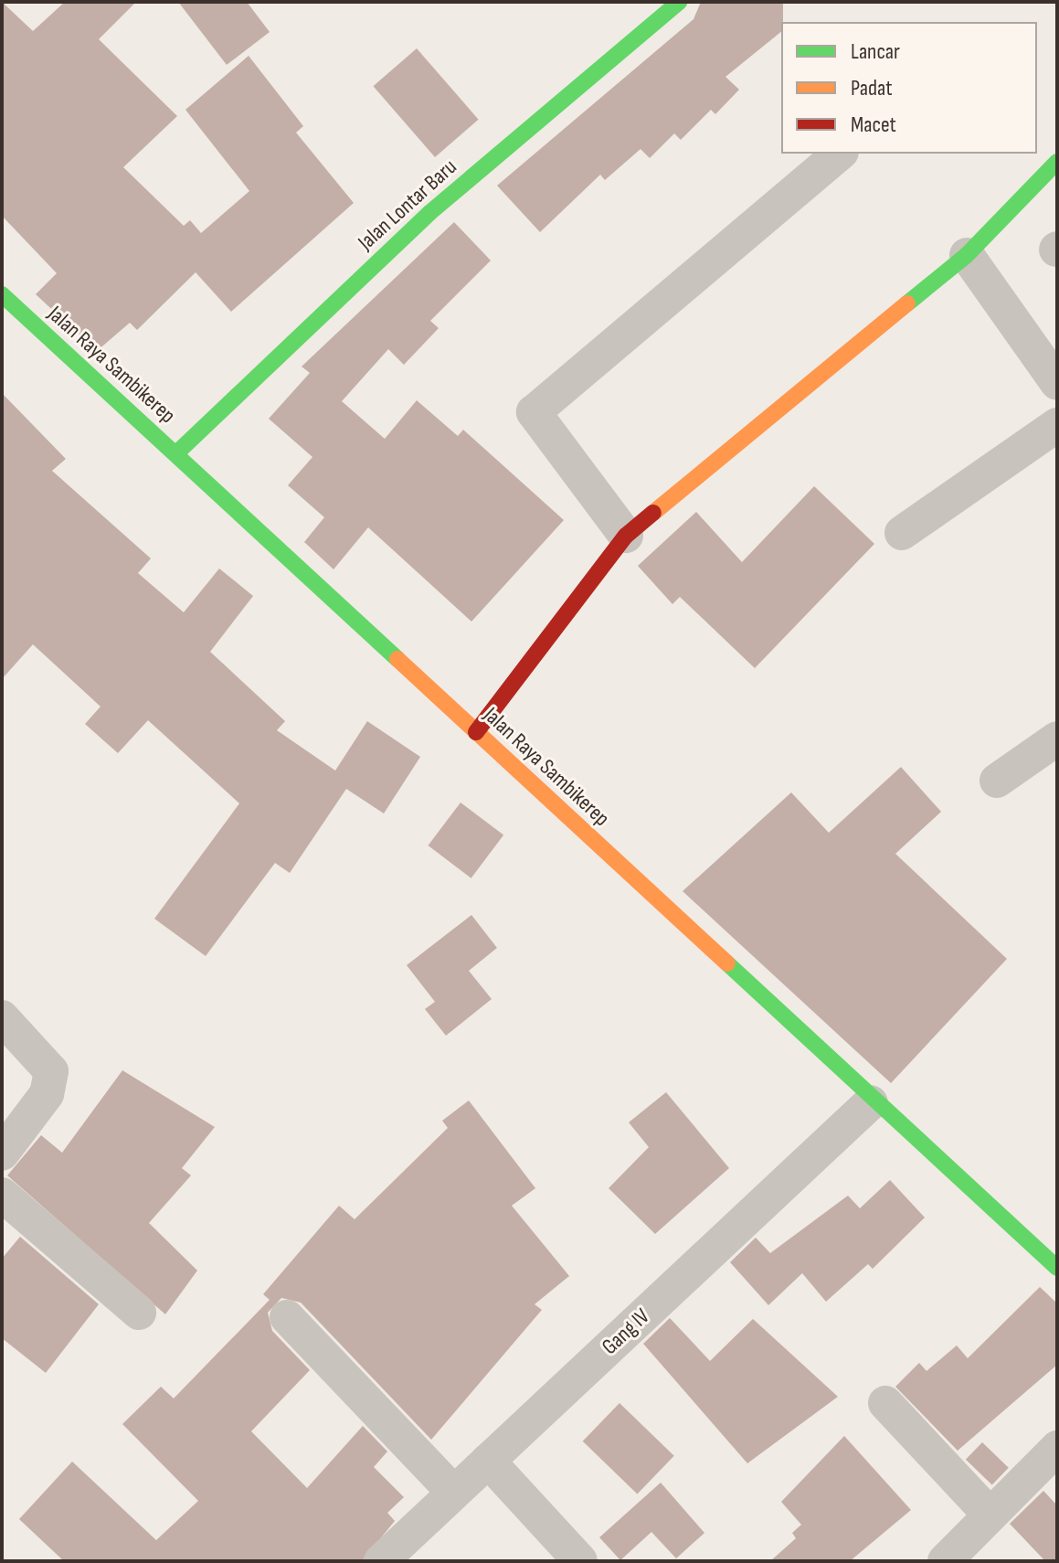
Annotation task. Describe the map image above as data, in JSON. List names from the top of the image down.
{
  "streets": {
    "street": ["Jalan Lontar Baru", "Jalan Raya Sambikerep", "Gang IV"]
  },
  "crossings": [
    ["Jalan Lontar Baru", "Jalan Raya Sambikerep"],
    ["Jalan Raya Sambikerep", "Gang IV"]
  ],
  "legend": ["Lancar", "Padat", "Macet"]
}
